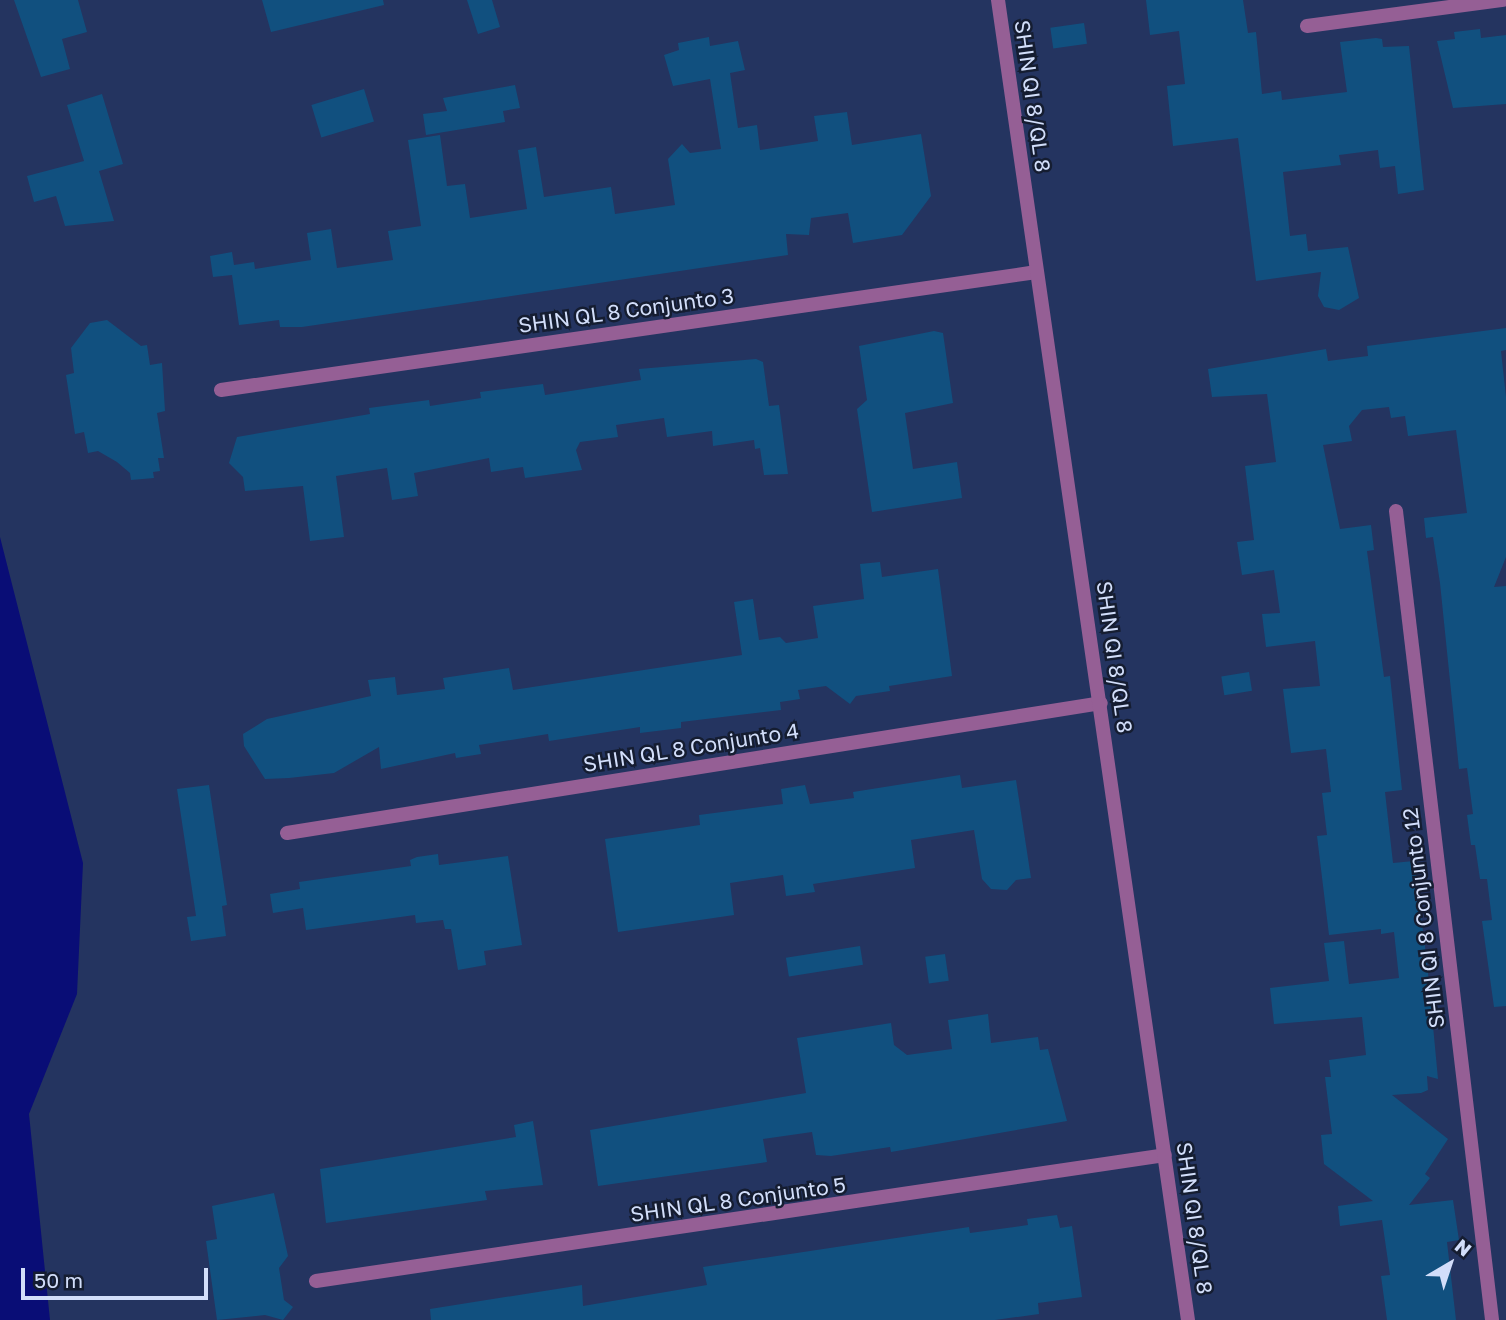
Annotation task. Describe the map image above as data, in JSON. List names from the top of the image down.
{
  "streets": {
    "street": [
      "SHIN QI 8/QL 8",
      "SHIN QL 8 Conjunto 3",
      "SHIN QL 8 Conjunto 4",
      "SHIN QI 8 Conjunto 12",
      "SHIN QL 8 Conjunto 5"
    ]
  },
  "crossings": [
    ["SHIN QI 8/QL 8", "SHIN QL 8 Conjunto 3"],
    ["SHIN QI 8/QL 8", "SHIN QL 8 Conjunto 4"],
    ["SHIN QI 8/QL 8", "SHIN QL 8 Conjunto 5"]
  ],
  "scale_bar": "50 m",
  "north": "top right"
}
